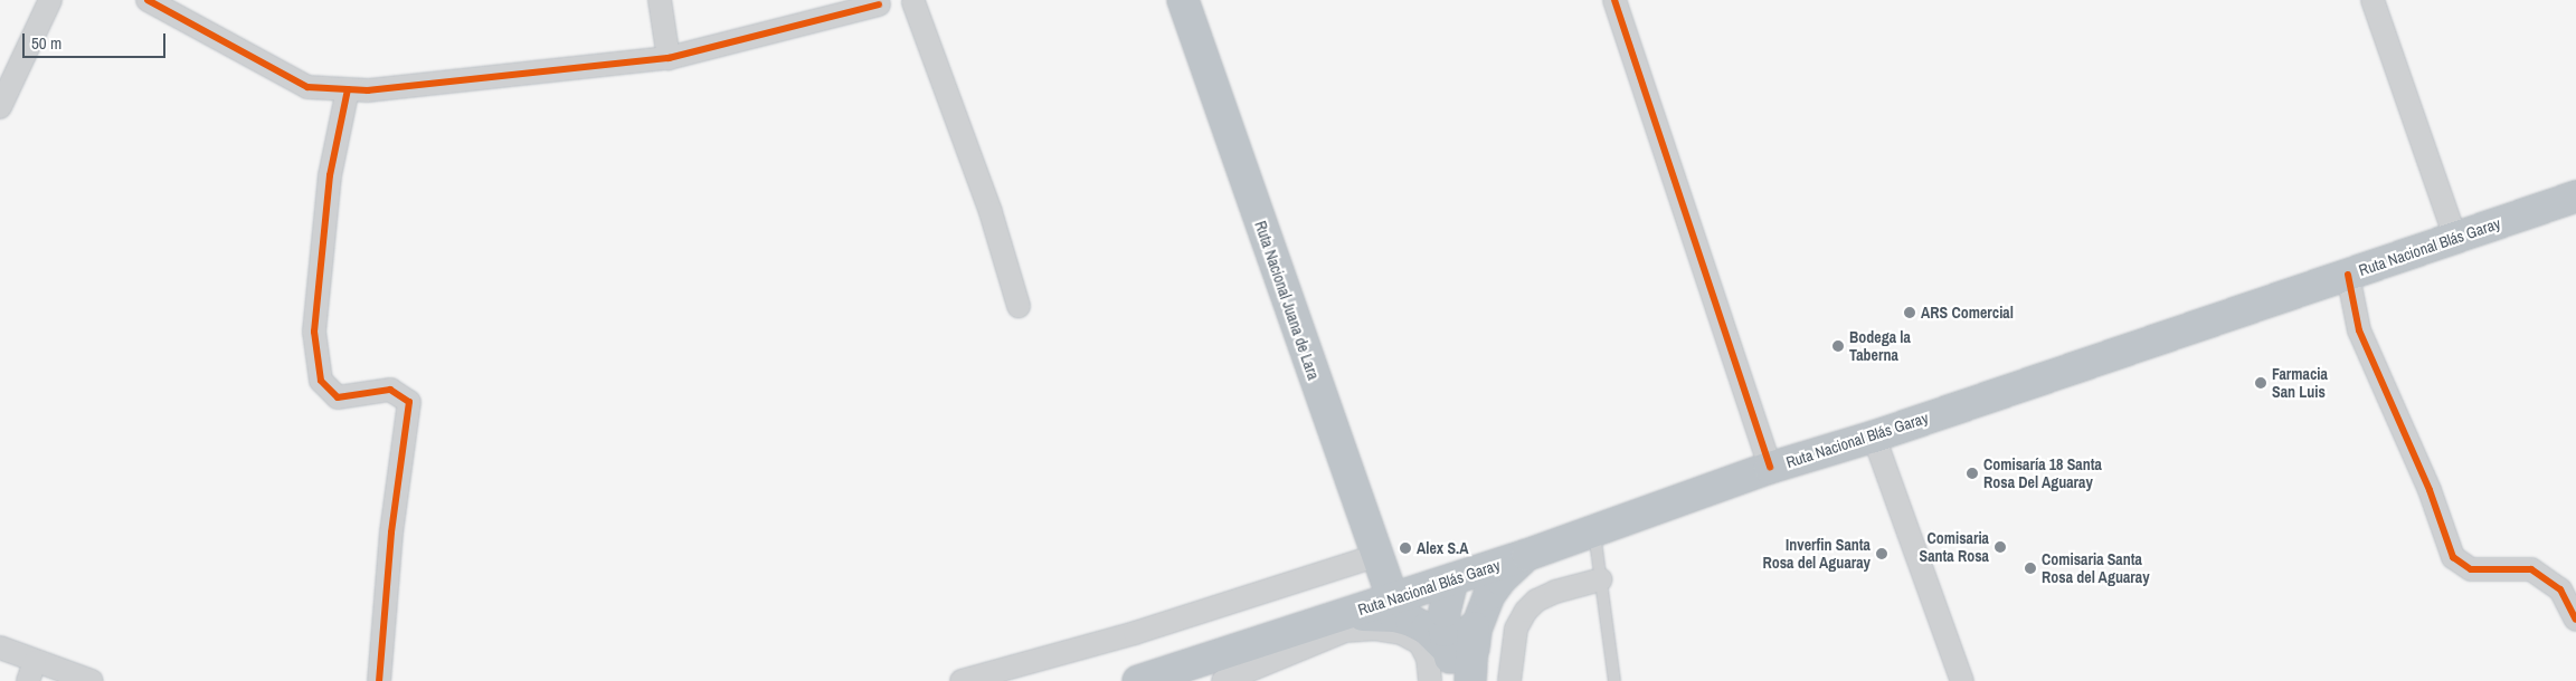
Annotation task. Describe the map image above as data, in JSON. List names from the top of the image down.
{
  "streets": {
    "highway": ["Ruta Nacional Blás Garay", "Ruta Nacional Juana de Lara"]
  },
  "crossings": [
    ["Ruta Nacional Blás Garay", "Ruta Nacional Juana de Lara"]
  ],
  "places": [
    "ARS Comercial",
    "Bodega la Taberna",
    "Farmacia San Luis",
    "Comisaría 18 Santa Rosa Del Aguaray",
    "Comisaria Santa Rosa",
    "Alex S.A",
    "Inverfin Santa Rosa del Aguaray",
    "Comisaria Santa Rosa del Aguaray"
  ],
  "scale_bar": "50 m"
}
